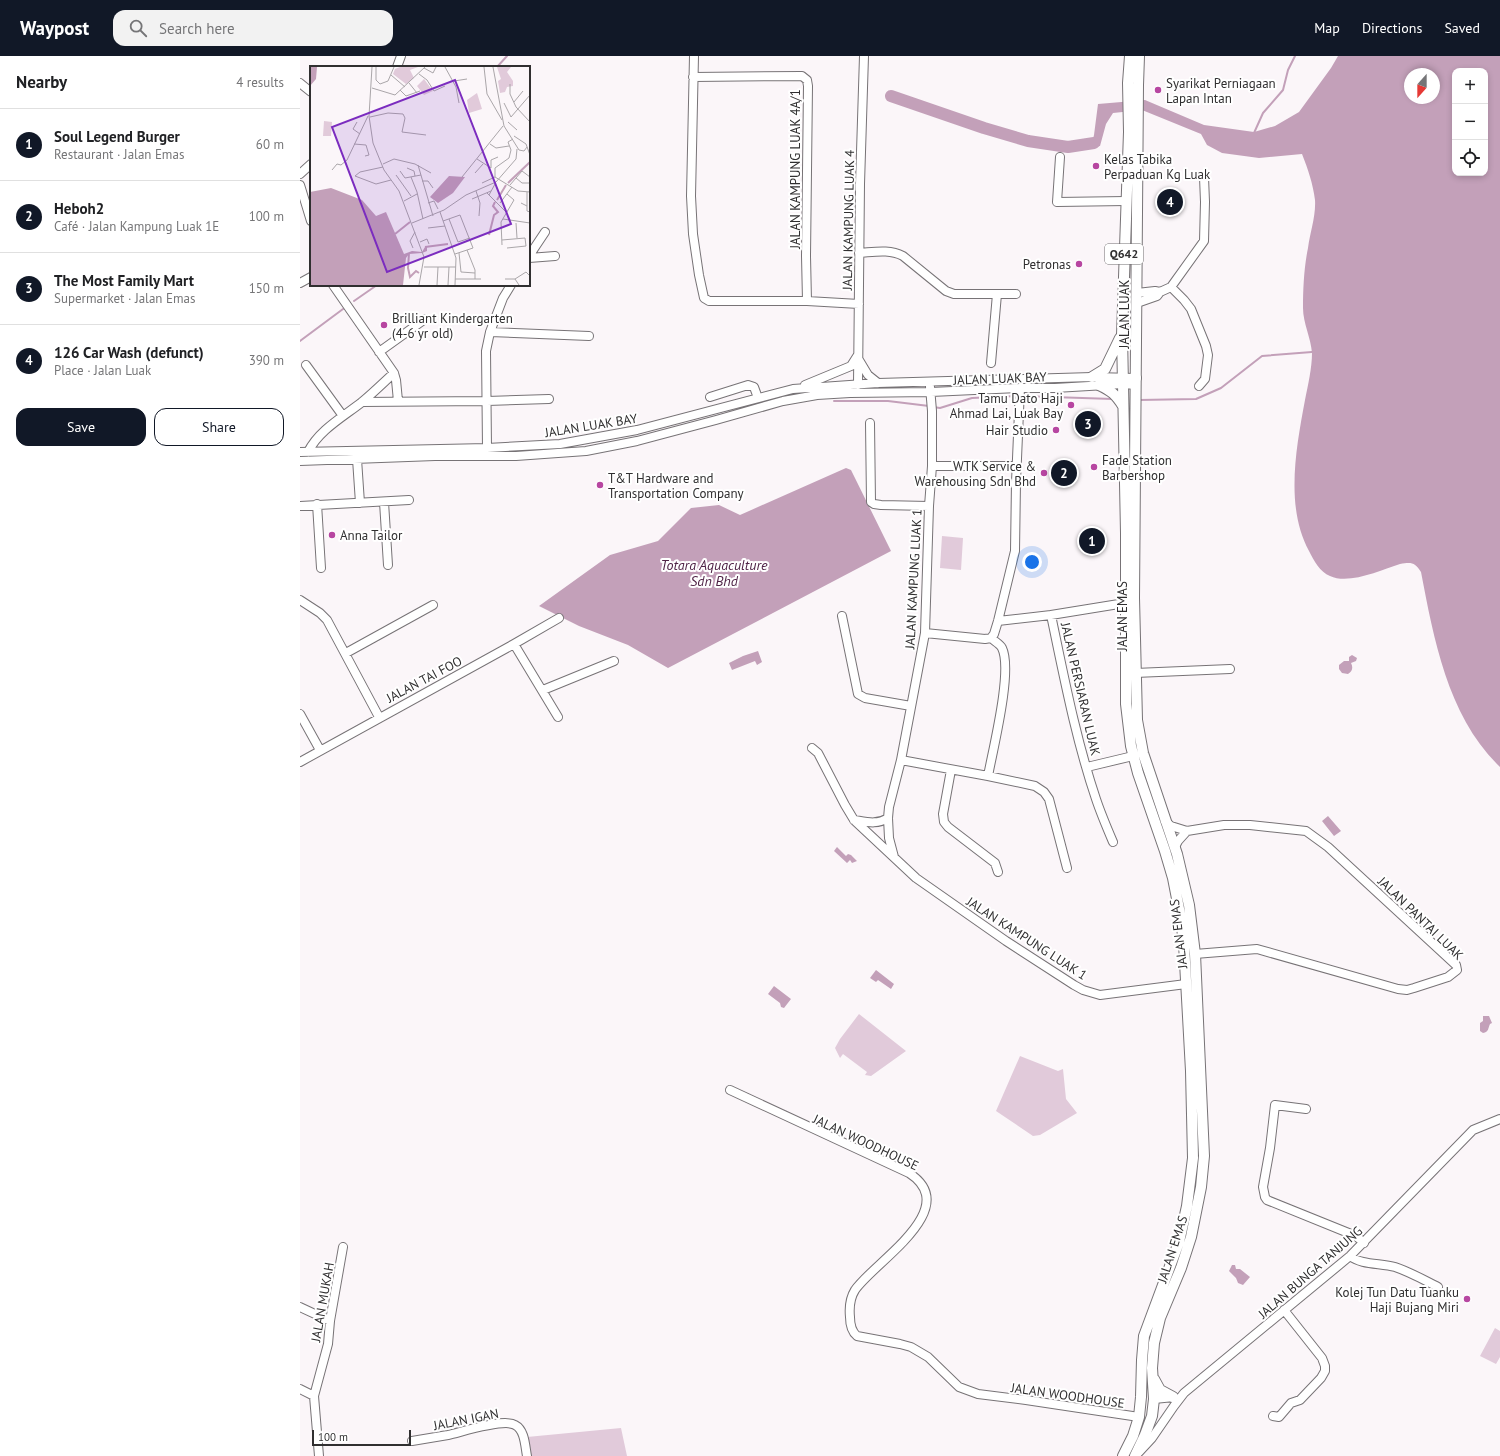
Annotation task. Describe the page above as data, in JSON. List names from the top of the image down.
{
  "streets": {
    "main road": ["Q642", "JALAN LUAK", "JALAN EMAS"],
    "street": [
      "JALAN KAMPUNG LUAK 4A/1",
      "JALAN KAMPUNG LUAK 4",
      "JALAN LUAK BAY",
      "JALAN KAMPUNG LUAK 1",
      "JALAN TAI FOO",
      "JALAN PERSIARAN LUAK",
      "JALAN PANTAI LUAK",
      "JALAN WOODHOUSE",
      "JALAN BUNGA TANJUNG",
      "JALAN MUKAH",
      "JALAN IGAN"
    ]
  },
  "crossings": [
    ["JALAN KAMPUNG LUAK 4", "JALAN LUAK BAY"],
    ["JALAN LUAK", "JALAN LUAK BAY"],
    ["JALAN LUAK", "JALAN EMAS"],
    ["JALAN LUAK BAY", "JALAN KAMPUNG LUAK 1"],
    ["JALAN KAMPUNG LUAK 1", "JALAN EMAS"],
    ["JALAN EMAS", "JALAN PERSIARAN LUAK"],
    ["JALAN EMAS", "JALAN PANTAI LUAK"],
    ["JALAN EMAS", "JALAN WOODHOUSE"]
  ],
  "water": ["Totara Aquaculture Sdn Bhd"],
  "places": [
    "Syarikat Perniagaan Lapan Intan",
    "Kelas Tabika Perpaduan Kg Luak",
    "Petronas",
    "Brilliant Kindergarten (4-6 yr old)",
    "Tamu Dato Haji Ahmad Lai, Luak Bay",
    "Hair Studio",
    "Fade Station Barbershop",
    "WTK Service & Warehousing Sdn Bhd",
    "T&T Hardware and Transportation Company",
    "Anna Tailor",
    "Kolej Tun Datu Tuanku Haji Bujang Miri"
  ],
  "scale_bar": "100 m",
  "north": "bottom",
  "page": {
    "header": "Waypost",
    "search": "Search here",
    "nav": ["Map", "Directions", "Saved"],
    "heading": ["Nearby", "4 results"],
    "map_buttons": ["+", "−"],
    "list": [
      {
        "mark": "1",
        "name": "Soul Legend Burger",
        "note": "Restaurant · Jalan Emas",
        "value": "60 m"
      },
      {
        "mark": "2",
        "name": "Heboh2",
        "note": "Café · Jalan Kampung Luak 1E",
        "value": "100 m"
      },
      {
        "mark": "3",
        "name": "The Most Family Mart",
        "note": "Supermarket · Jalan Emas",
        "value": "150 m"
      },
      {
        "mark": "4",
        "name": "126 Car Wash (defunct)",
        "note": "Place · Jalan Luak",
        "value": "390 m"
      }
    ],
    "pins": [
      "4",
      "3",
      "2",
      "1"
    ],
    "buttons": ["Save", "Share"],
    "scale": "100 m"
  }
}
